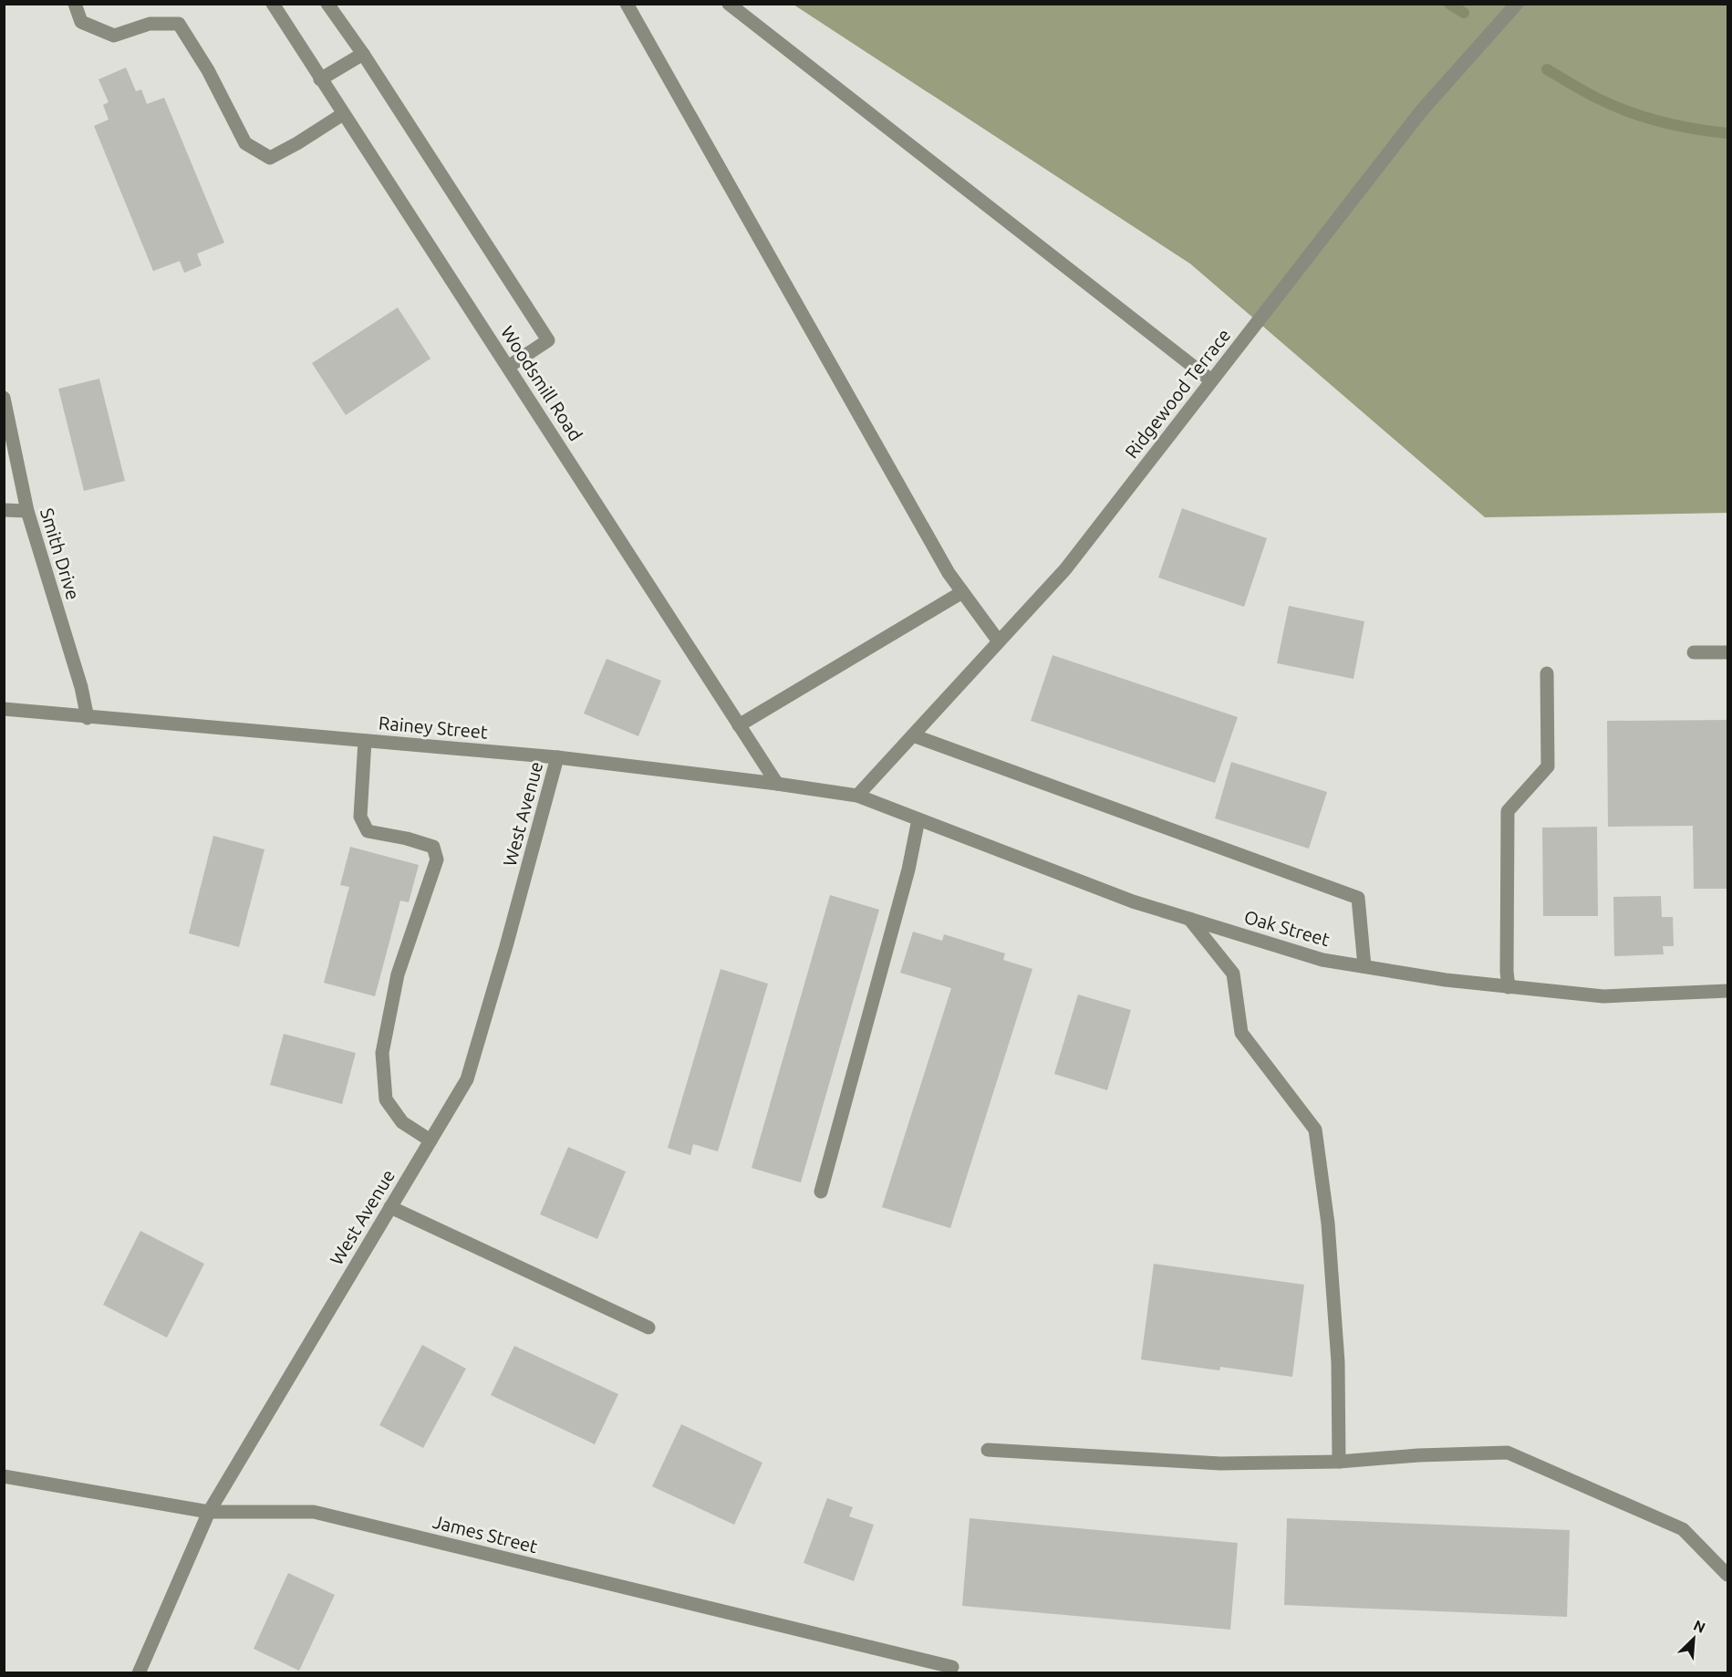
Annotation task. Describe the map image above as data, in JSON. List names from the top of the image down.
{
  "streets": {
    "street": [
      "Woodsmill Road",
      "Ridgewood Terrace",
      "Smith Drive",
      "Rainey Street",
      "West Avenue",
      "Oak Street",
      "James Street"
    ]
  },
  "crossings": [
    ["Woodsmill Road", "Rainey Street"],
    ["Ridgewood Terrace", "Rainey Street"],
    ["Ridgewood Terrace", "Oak Street"],
    ["Smith Drive", "Rainey Street"],
    ["Rainey Street", "West Avenue"],
    ["Rainey Street", "Oak Street"],
    ["West Avenue", "James Street"]
  ],
  "north": "top right"
}
